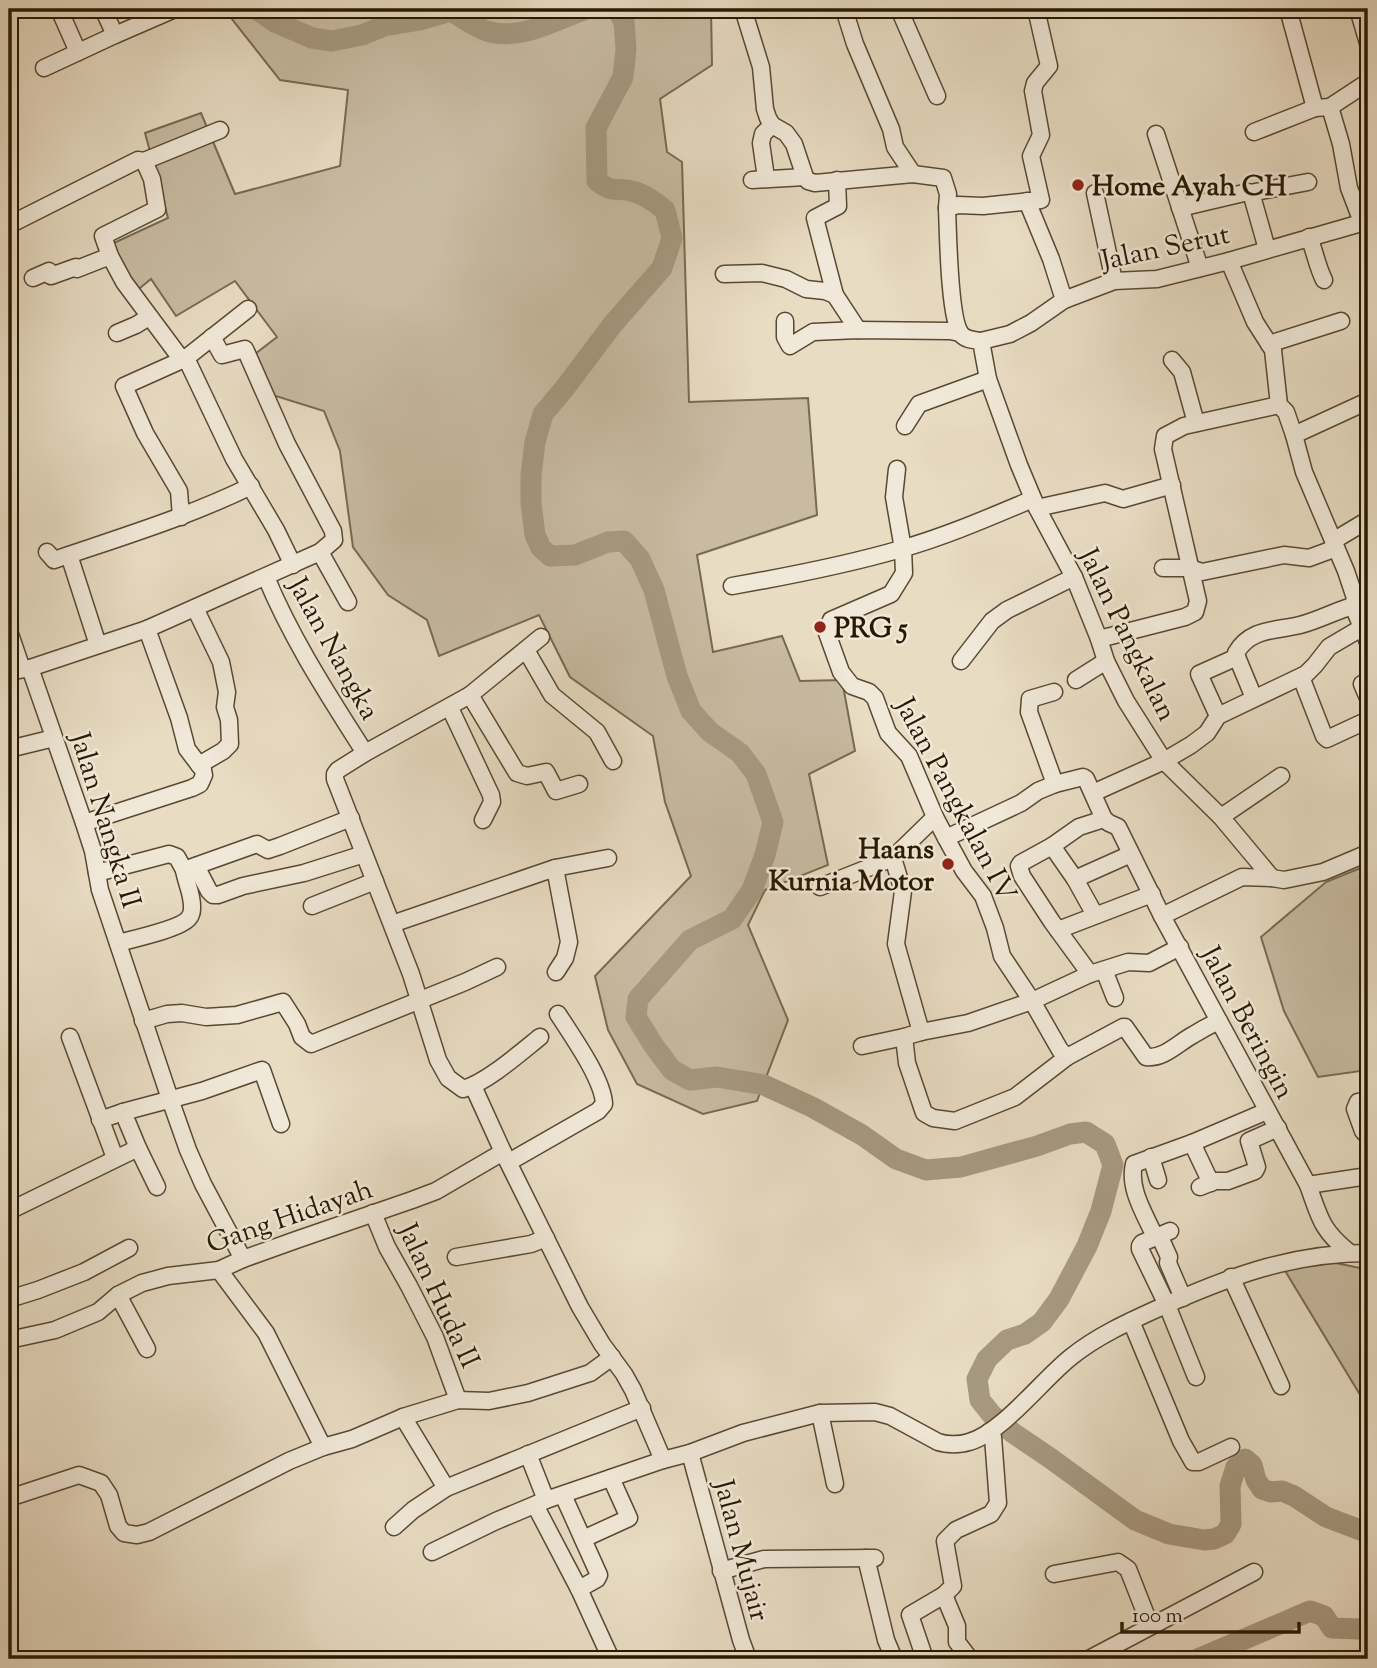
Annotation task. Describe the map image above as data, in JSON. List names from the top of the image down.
{
  "streets": {
    "street": [
      "Jalan Serut",
      "Jalan Pangkalan",
      "Jalan Nangka",
      "Jalan Pangkalan IV",
      "Jalan Nangka II",
      "Jalan Beringin",
      "Gang Hidayah",
      "Jalan Huda II",
      "Jalan Mujair"
    ]
  },
  "crossings": [
    ["Jalan Serut", "Jalan Pangkalan"],
    ["Jalan Nangka", "Jalan Nangka II"],
    ["Jalan Nangka II", "Gang Hidayah"],
    ["Gang Hidayah", "Jalan Huda II"]
  ],
  "places": ["Home Ayah CH", "PRG 5", "Haans Kurnia Motor"],
  "scale_bar": "100 m"
}
